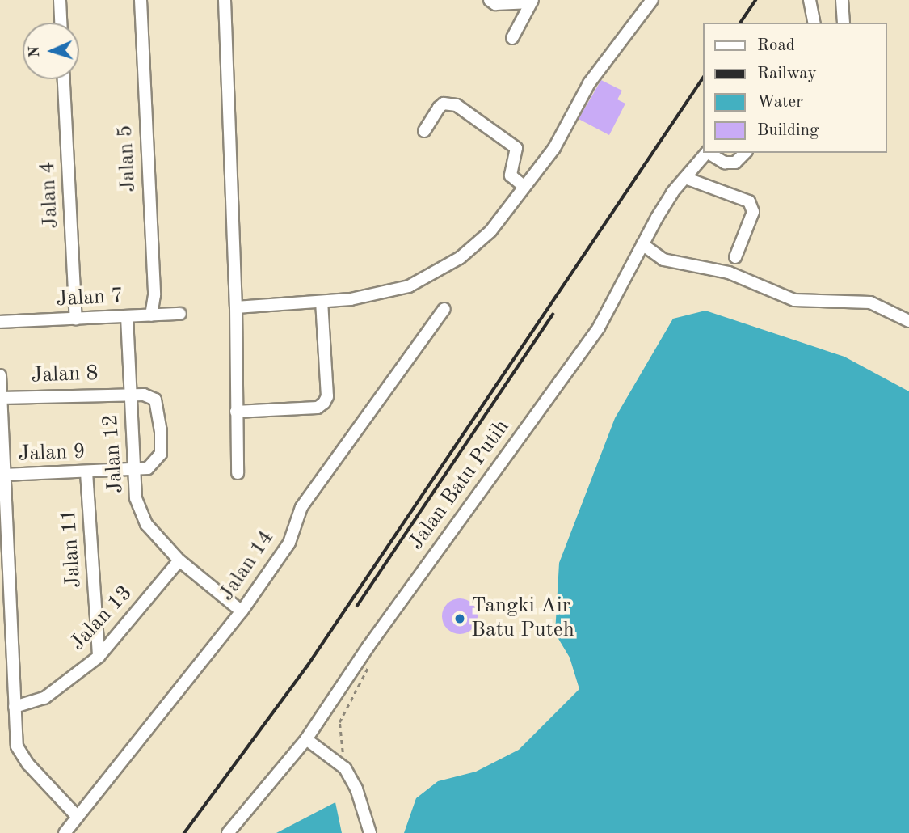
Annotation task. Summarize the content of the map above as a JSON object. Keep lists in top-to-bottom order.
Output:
{
  "streets": {
    "street": [
      "Jalan 5",
      "Jalan 4",
      "Jalan 7",
      "Jalan 8",
      "Jalan 9",
      "Jalan 12",
      "Jalan Batu Putih",
      "Jalan 11",
      "Jalan 14",
      "Jalan 13"
    ]
  },
  "crossings": [
    ["Jalan 5", "Jalan 7"],
    ["Jalan 4", "Jalan 7"],
    ["Jalan 7", "Jalan 12"],
    ["Jalan 8", "Jalan 12"],
    ["Jalan 9", "Jalan 12"],
    ["Jalan 9", "Jalan 11"],
    ["Jalan 12", "Jalan 14"],
    ["Jalan 12", "Jalan 13"],
    ["Jalan 11", "Jalan 13"]
  ],
  "places": ["Tangki Air Batu Puteh"],
  "legend": [
    "Road",
    "Railway",
    "Water",
    "Building"
  ],
  "north": "left"
}
